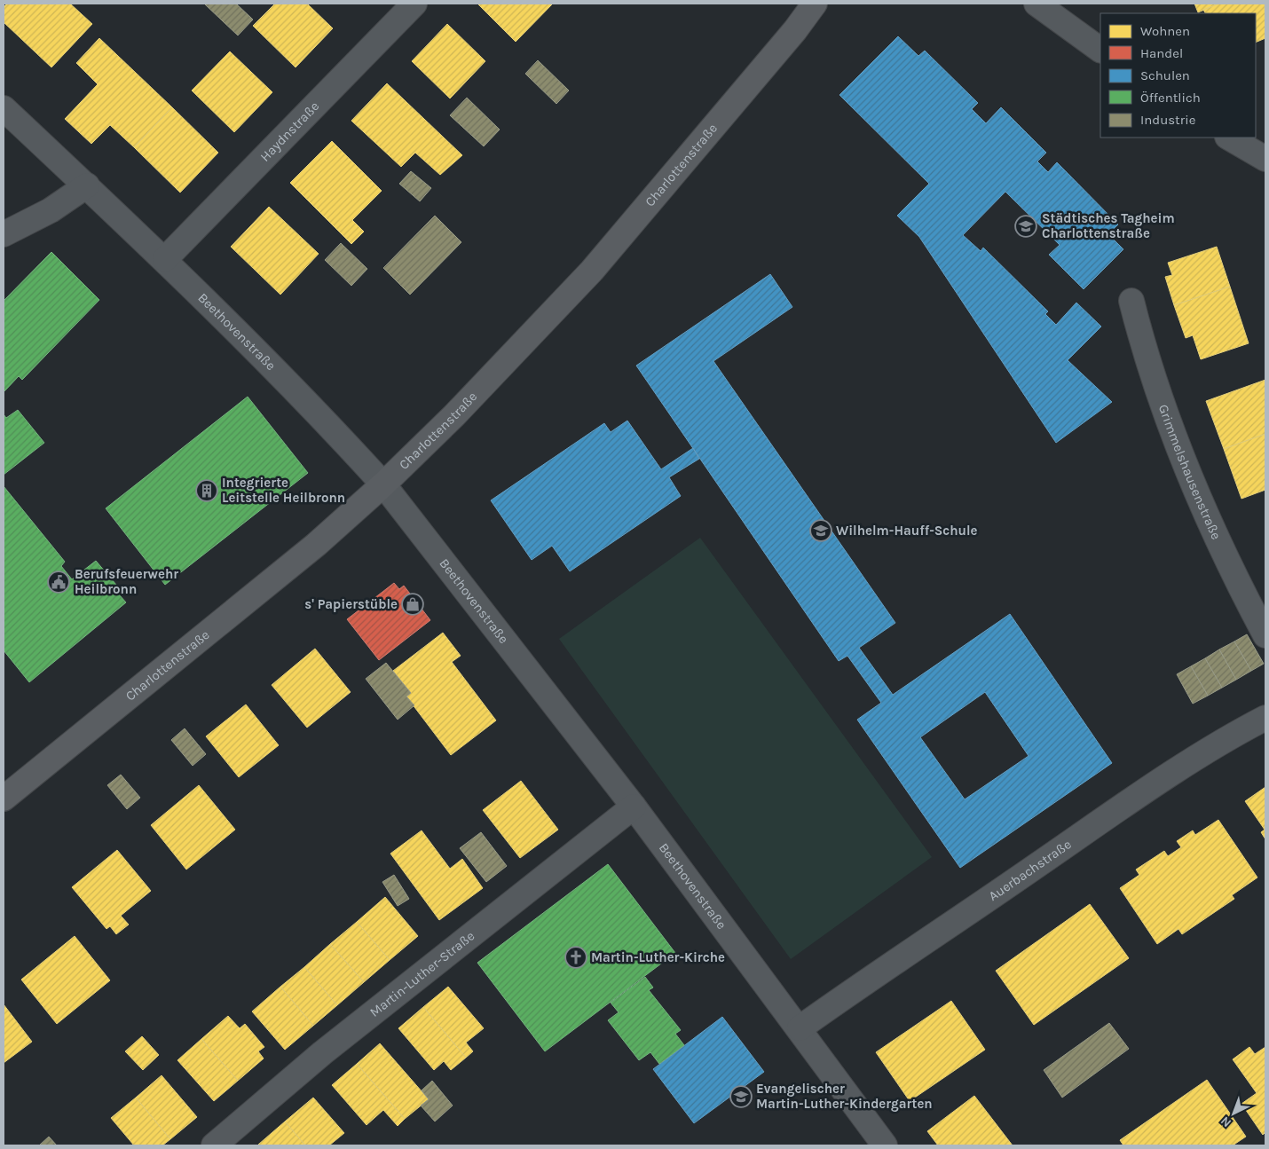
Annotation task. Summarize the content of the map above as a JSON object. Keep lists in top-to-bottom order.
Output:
{
  "streets": {
    "main road": ["Charlottenstraße"],
    "street": [
      "Haydnstraße",
      "Beethovenstraße",
      "Grimmelshausenstraße",
      "Auerbachstraße",
      "Martin-Luther-Straße"
    ]
  },
  "crossings": [
    ["Haydnstraße", "Beethovenstraße"],
    ["Charlottenstraße", "Beethovenstraße"],
    ["Beethovenstraße", "Auerbachstraße"],
    ["Beethovenstraße", "Martin-Luther-Straße"]
  ],
  "places": {
    "school or university": ["Städtisches Tagheim Charlottenstraße", "Wilhelm-Hauff-Schule", "Evangelischer Martin-Luther-Kindergarten"],
    "building": ["Integrierte Leitstelle Heilbronn"],
    "public building": ["Berufsfeuerwehr Heilbronn"],
    "shop": ["s' Papierstüble"],
    "church": ["Martin-Luther-Kirche"]
  },
  "legend": [
    "Wohnen",
    "Handel",
    "Schulen",
    "Öffentlich",
    "Industrie"
  ],
  "north": "bottom left"
}
